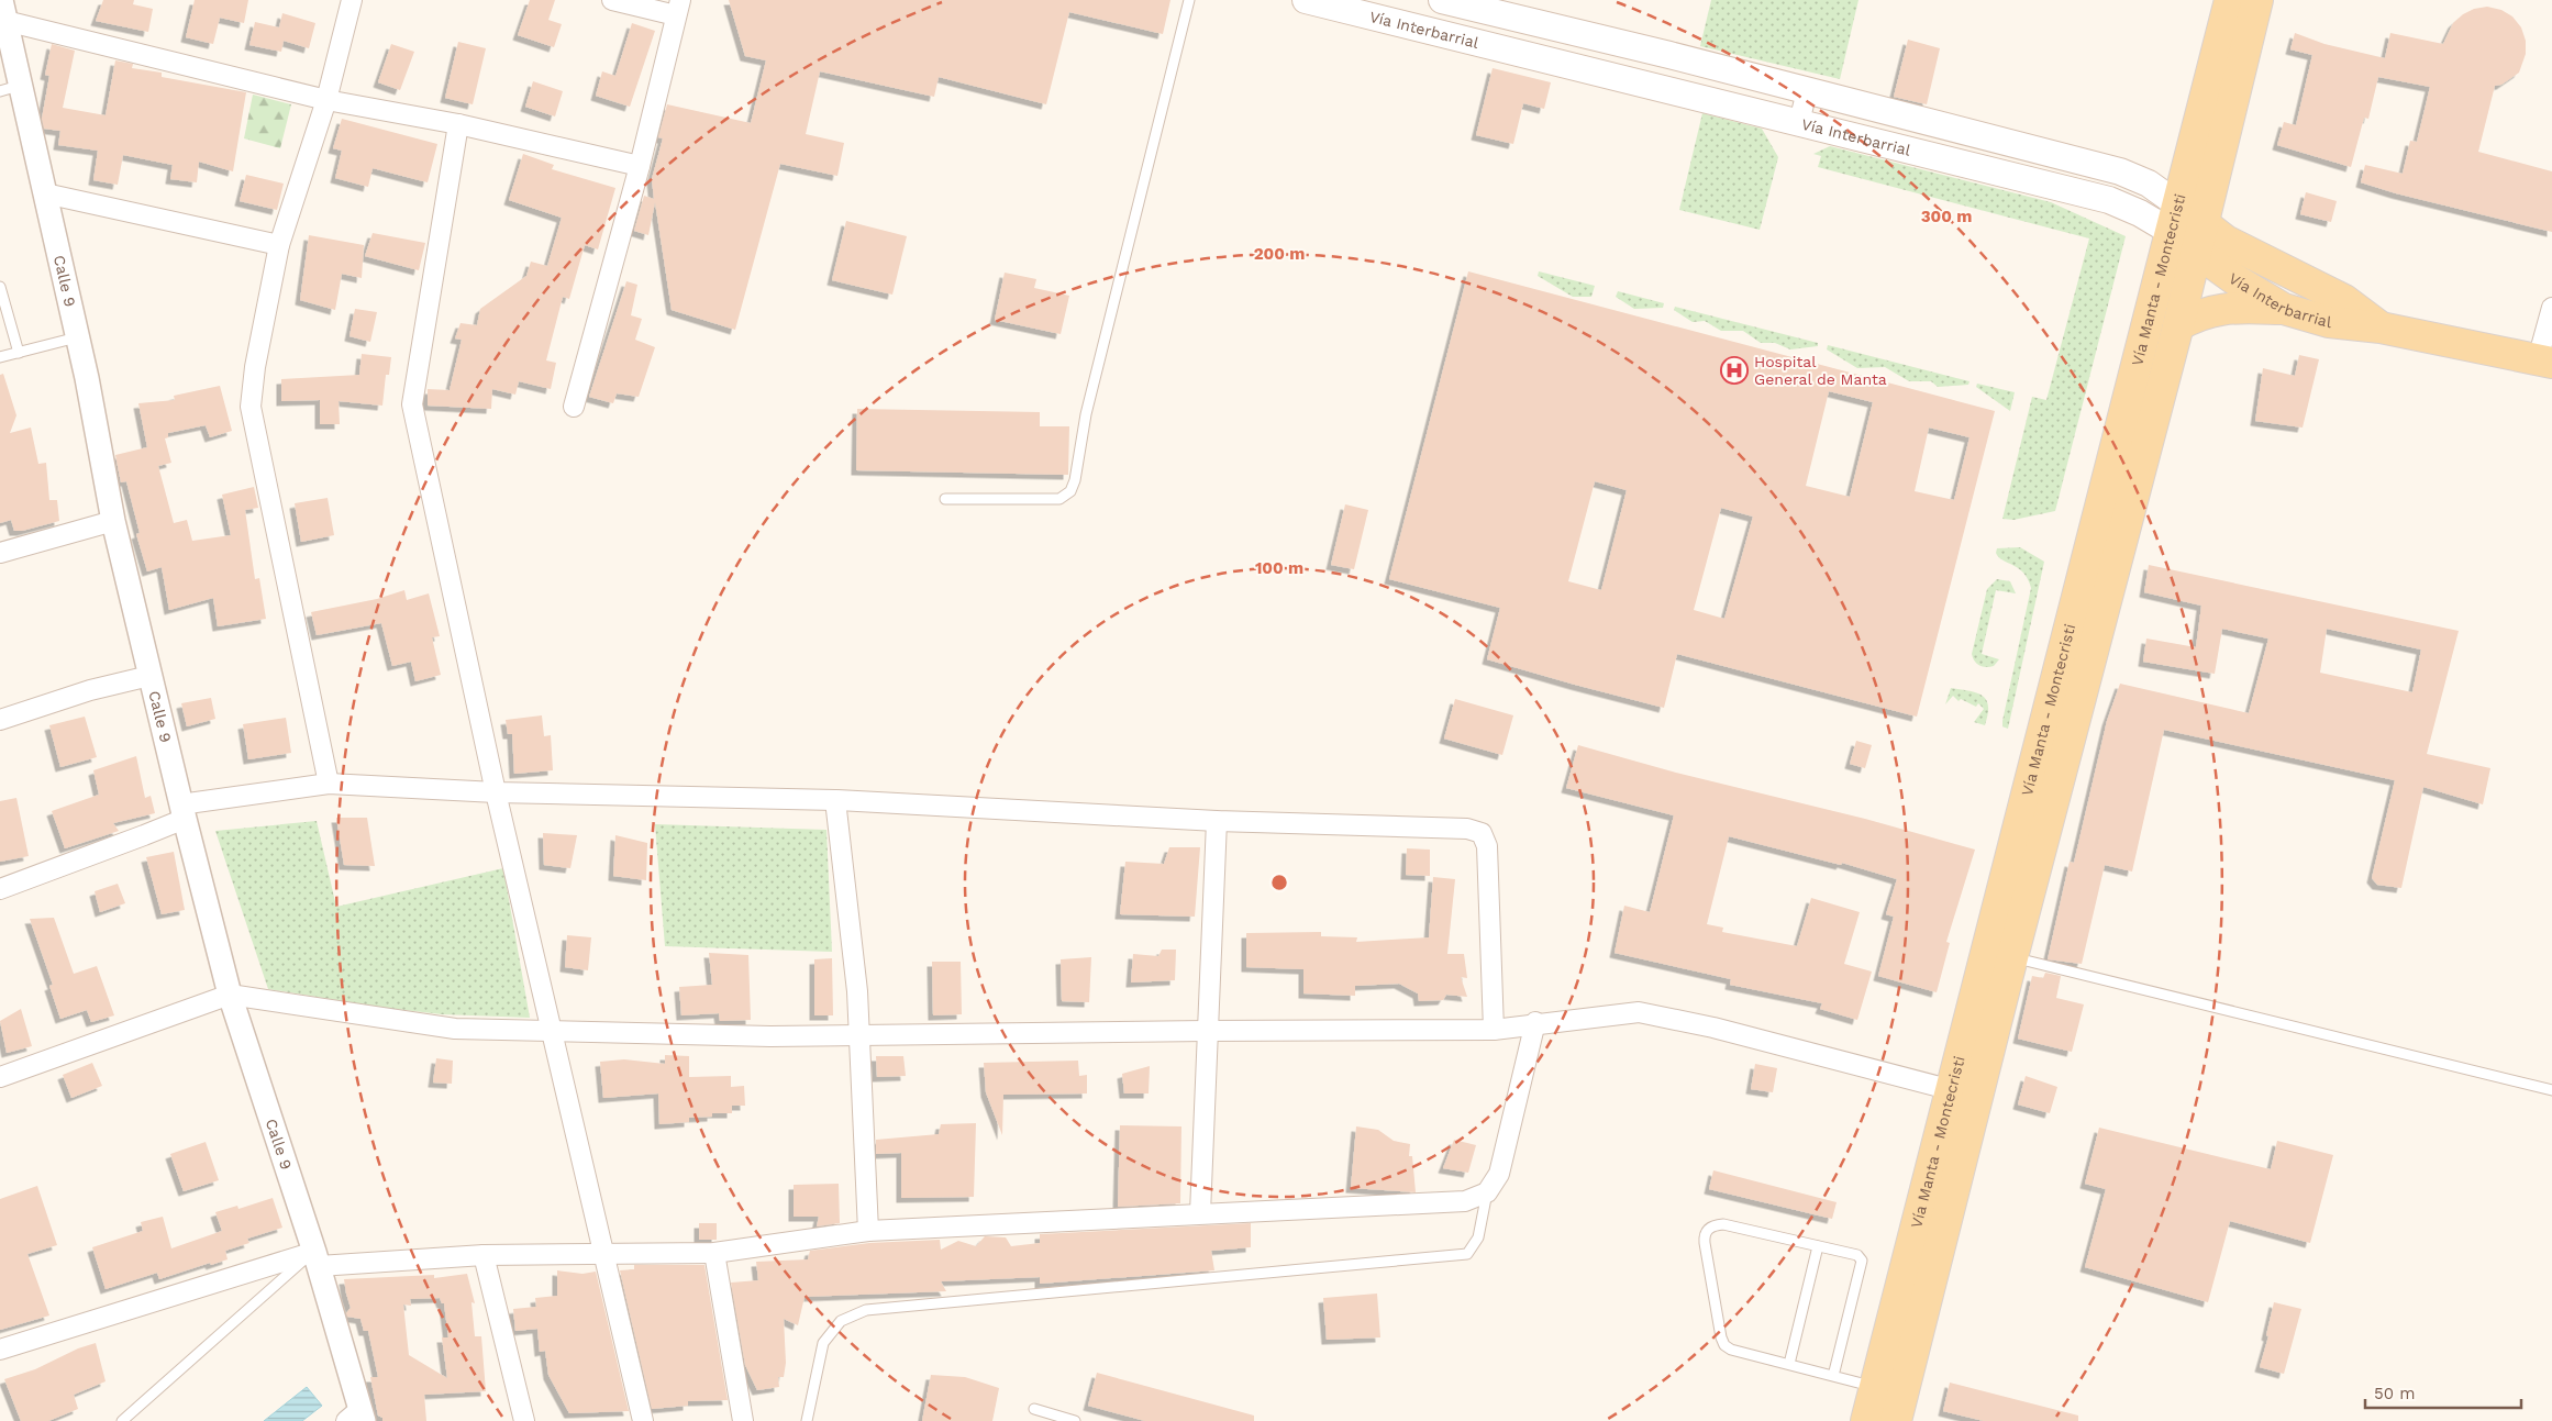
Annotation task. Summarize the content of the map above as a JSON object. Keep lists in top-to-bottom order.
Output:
{
  "streets": {
    "main road": ["Vía Interbarrial", "Vía Manta - Montecristi"],
    "street": ["Calle 9"]
  },
  "crossings": [
    ["Vía Interbarrial", "Vía Manta - Montecristi"]
  ],
  "places": {
    "hospital": ["Hospital General de Manta"]
  },
  "scale_bar": "50 m",
  "rings": ["300 m", "200 m", "100 m"]
}
